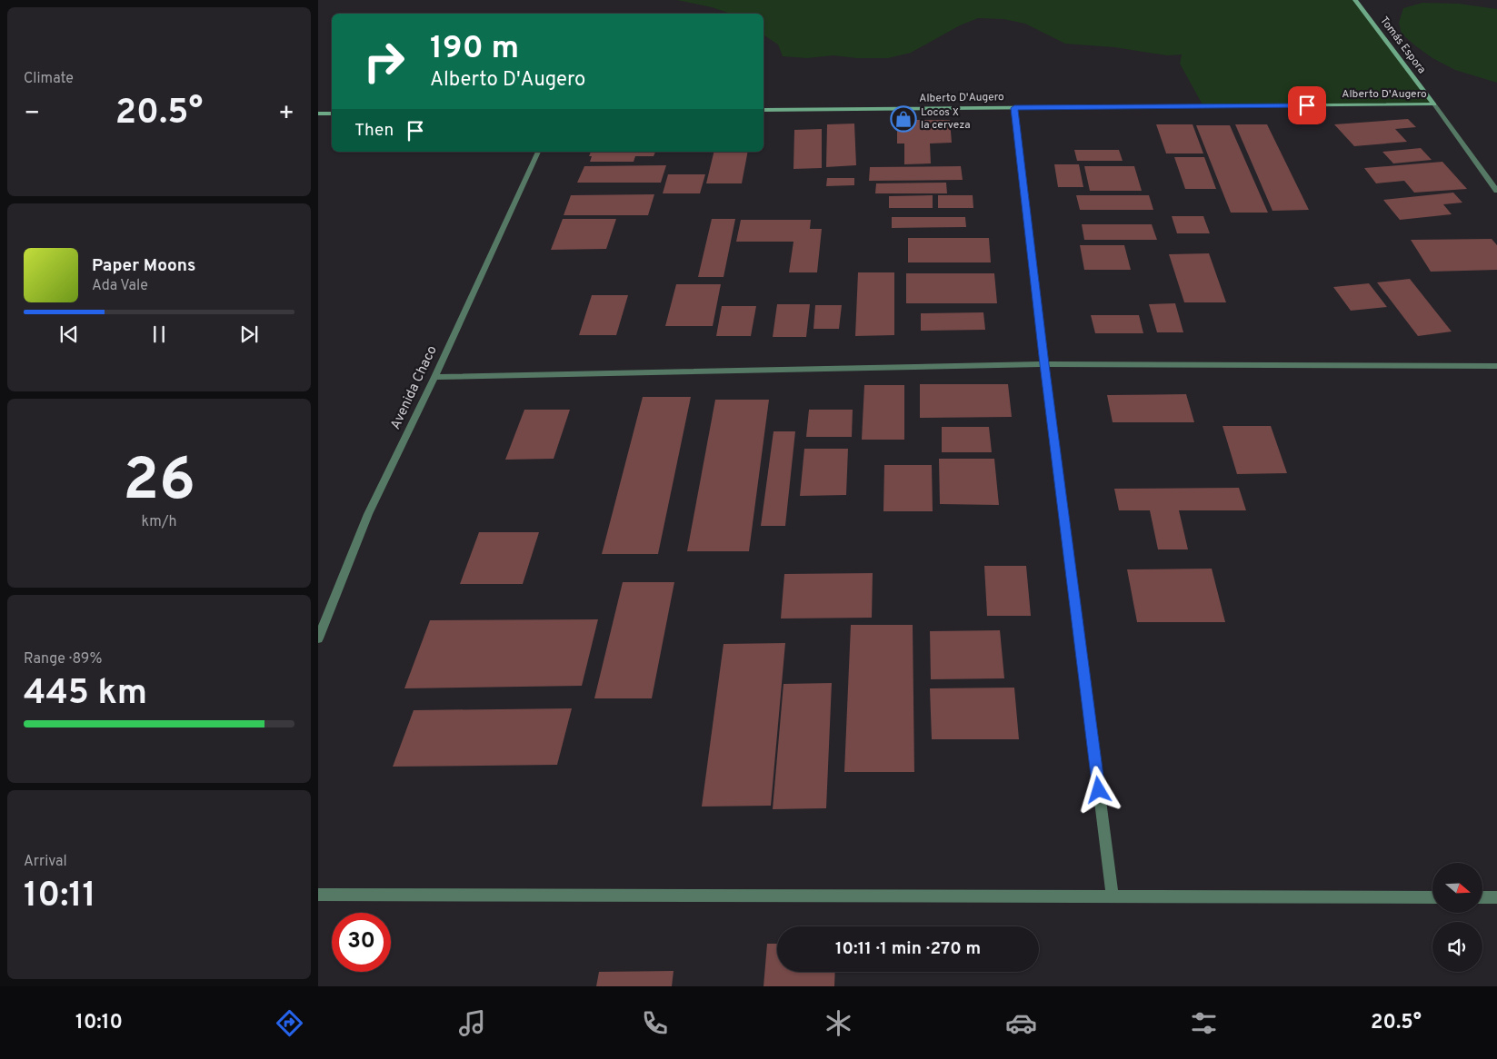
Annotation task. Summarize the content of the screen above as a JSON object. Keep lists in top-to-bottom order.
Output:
{
  "streets": {
    "main road": ["Tomás Espora", "Alberto D'Augero"],
    "street": ["Avenida Chaco"]
  },
  "crossings": [
    ["Tomás Espora", "Alberto D'Augero"]
  ],
  "places": {
    "shop": ["Locos X la cerveza"]
  },
  "north": "right",
  "page": {
    "tile": [
      "Climate",
      ["26", "km/h"],
      ["Range · 89%", "445 km"],
      ["Arrival", "10:11"]
    ],
    "turn": ["190 m", "Alberto D'Augero"],
    "heat": ["−", "20.5°", "+"],
    "then": "Then",
    "song": ["Paper Moons", "Ada Vale"],
    "limit": "30",
    "trip": "10:11 · 1 min · 270 m",
    "tabs": ["10:10", "20.5°"]
  }
}
